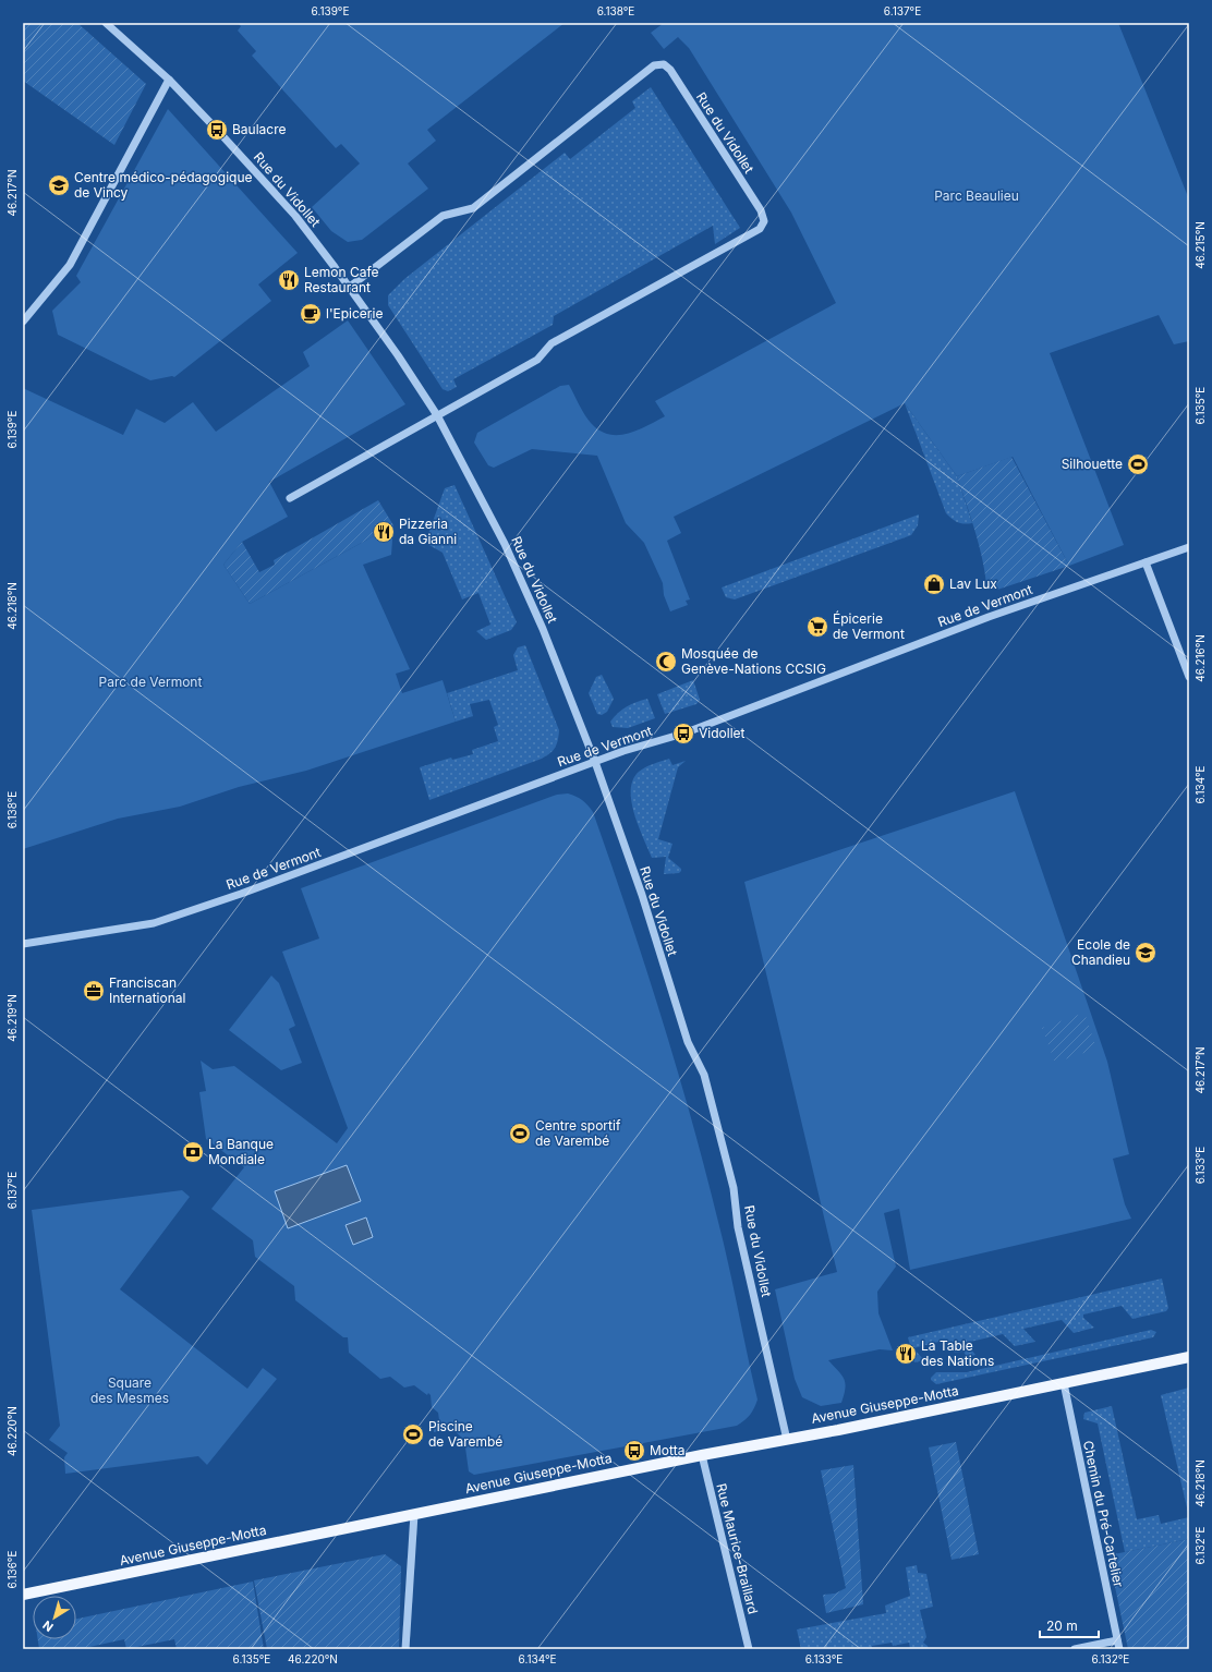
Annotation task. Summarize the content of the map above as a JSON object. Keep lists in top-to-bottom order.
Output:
{
  "streets": {
    "main road": ["Avenue Giuseppe-Motta"],
    "street": [
      "Rue du Vidollet",
      "Rue de Vermont",
      "Chemin du Pré-Cartelier",
      "Rue Maurice-Braillard"
    ]
  },
  "crossings": [
    ["Rue du Vidollet", "Rue de Vermont"],
    ["Rue du Vidollet", "Avenue Giuseppe-Motta"],
    ["Avenue Giuseppe-Motta", "Chemin du Pré-Cartelier"],
    ["Avenue Giuseppe-Motta", "Rue Maurice-Braillard"]
  ],
  "parks": ["Parc Beaulieu", "Parc de Vermont", "Square des Mesmes"],
  "places": {
    "bus stop": ["Baulacre", "Vidollet", "Motta"],
    "school or university": ["Centre médico-pédagogique de Vincy", "Ecole de Chandieu"],
    "restaurant": ["Lemon Cafe Restaurant", "Pizzeria da Gianni", "La Table des Nations"],
    "cafe": ["l'Epicerie"],
    "sports": ["Silhouette", "Centre sportif de Varembé", "Piscine de Varembé"],
    "shop": ["Lav Lux"],
    "supermarket": ["Épicerie de Vermont"],
    "mosque": ["Mosquée de Genève-Nations CCSIG"],
    "office": ["Franciscan International"],
    "bank": ["La Banque Mondiale"]
  },
  "scale_bar": "20 m",
  "north": "bottom left",
  "coordinates": [
    "6.139°E",
    "6.138°E",
    "6.137°E",
    "46.217°N",
    "46.215°N",
    "6.135°E",
    "46.218°N",
    "46.216°N",
    "6.134°E",
    "46.219°N",
    "6.133°E",
    "46.220°N",
    "6.132°E",
    "6.136°E"
  ]
}
